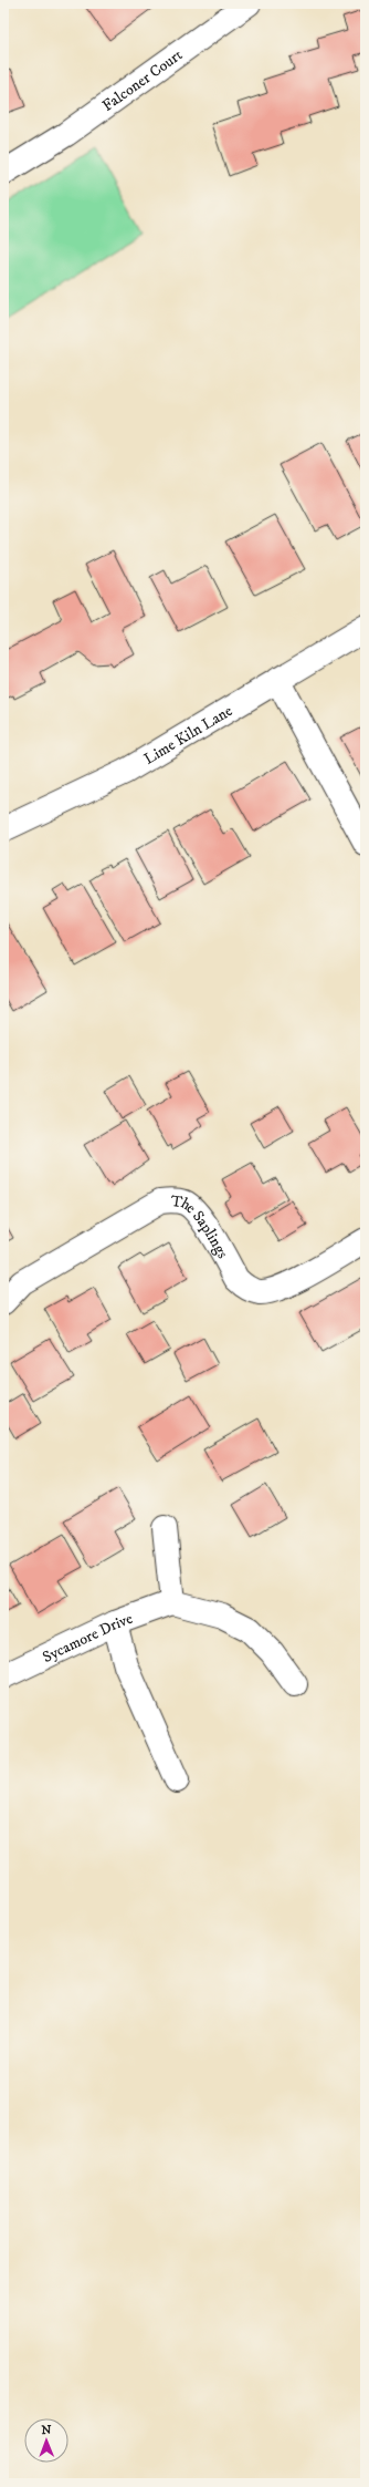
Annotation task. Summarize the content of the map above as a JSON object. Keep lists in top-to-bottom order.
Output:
{
  "streets": {
    "street": [
      "Falconer Court",
      "Lime Kiln Lane",
      "The Saplings",
      "Sycamore Drive"
    ]
  },
  "north": "top"
}
